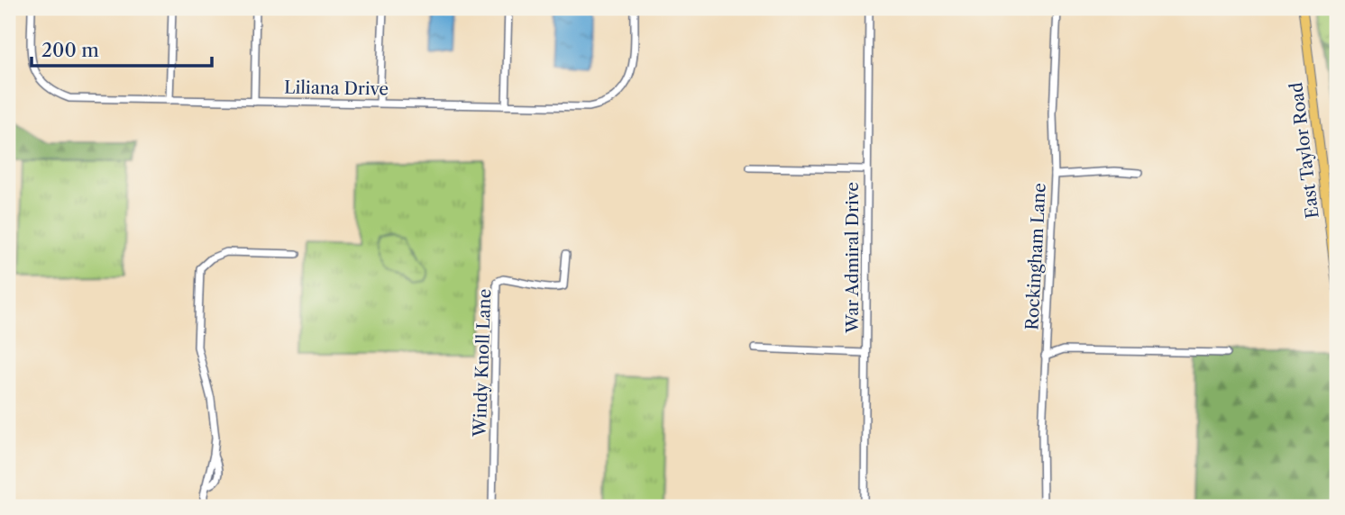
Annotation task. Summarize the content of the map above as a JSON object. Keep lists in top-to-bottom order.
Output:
{
  "streets": {
    "main road": ["East Taylor Road"],
    "street": [
      "Liliana Drive",
      "Rockingham Lane",
      "War Admiral Drive",
      "Windy Knoll Lane"
    ]
  },
  "scale_bar": "200 m"
}
